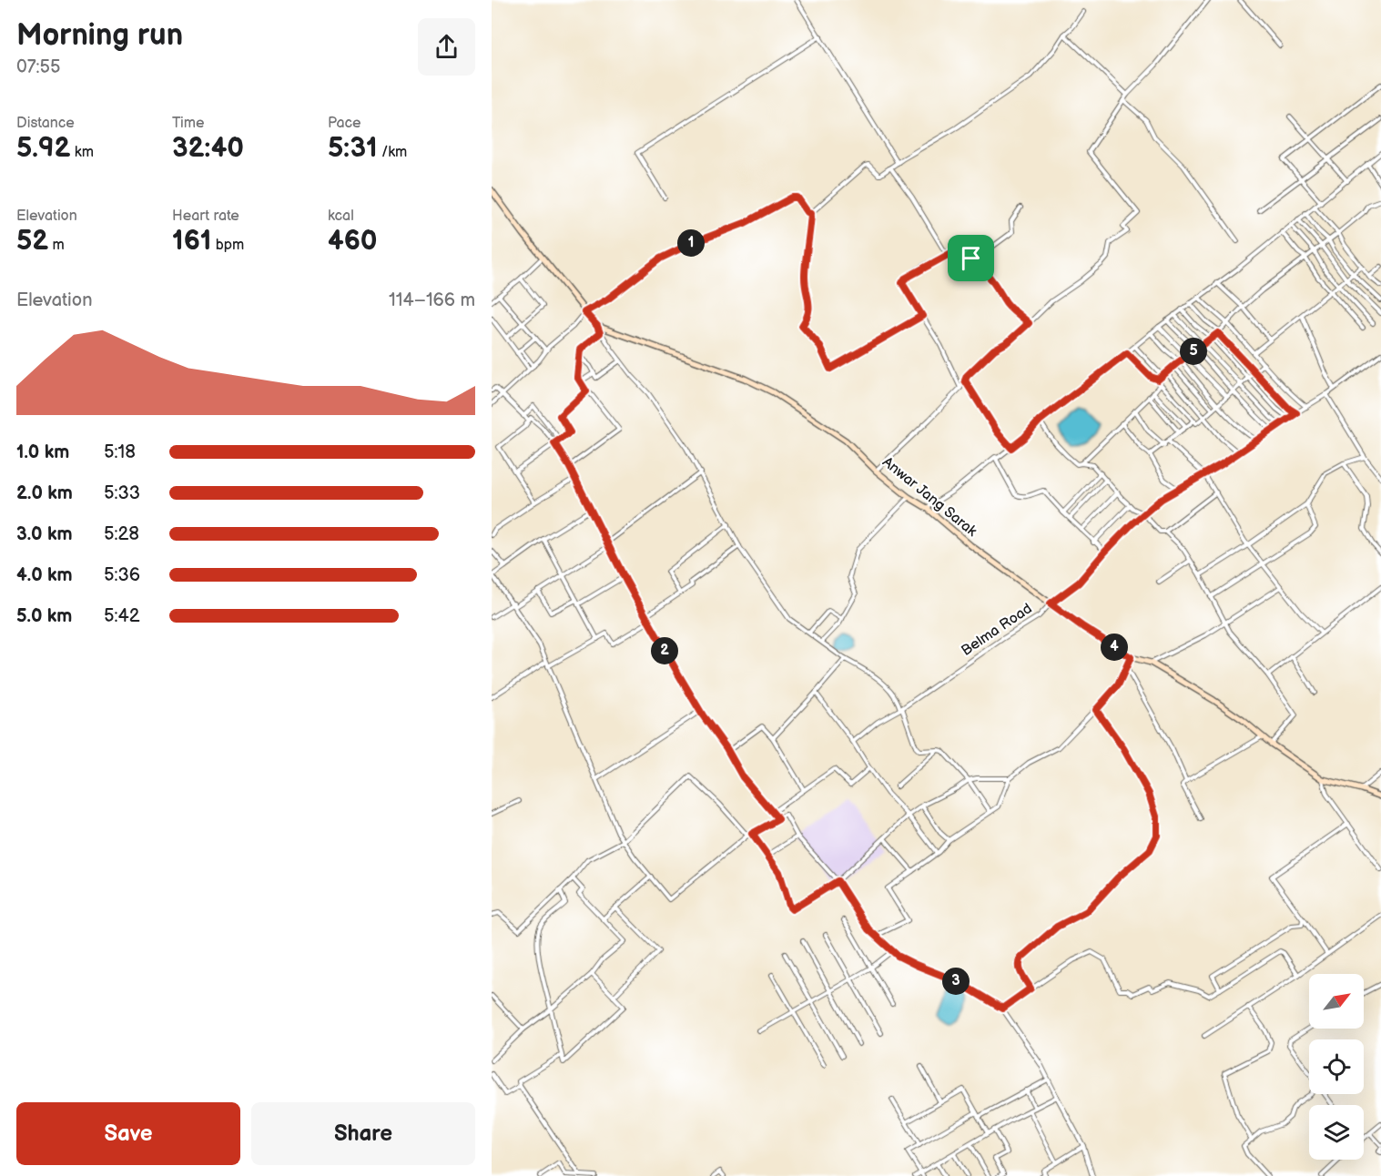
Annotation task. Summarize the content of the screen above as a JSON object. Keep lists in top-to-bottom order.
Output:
{
  "streets": {
    "main road": ["Anwar Jang Sarak"],
    "street": ["Belma Road"]
  },
  "crossings": [
    ["Anwar Jang Sarak", "Belma Road"]
  ],
  "north": "top right",
  "page": {
    "heading": ["Morning run", "07:55"],
    "stats": [
      ["Distance", "5.92 km"],
      ["Time", "32:40"],
      ["Pace", "5:31 /km"],
      ["Elevation", "52 m"],
      ["Heart rate", "161 bpm"],
      ["kcal", "460"]
    ],
    "pins": [
      "1",
      "5",
      "4",
      "2",
      "3"
    ],
    "chart": ["Elevation", "114–166 m"],
    "list": [
      {
        "name": "1.0 km",
        "note": "5:18"
      },
      {
        "name": "2.0 km",
        "note": "5:33"
      },
      {
        "name": "3.0 km",
        "note": "5:28"
      },
      {
        "name": "4.0 km",
        "note": "5:36"
      },
      {
        "name": "5.0 km",
        "note": "5:42"
      }
    ],
    "buttons": ["Save", "Share"]
  }
}
